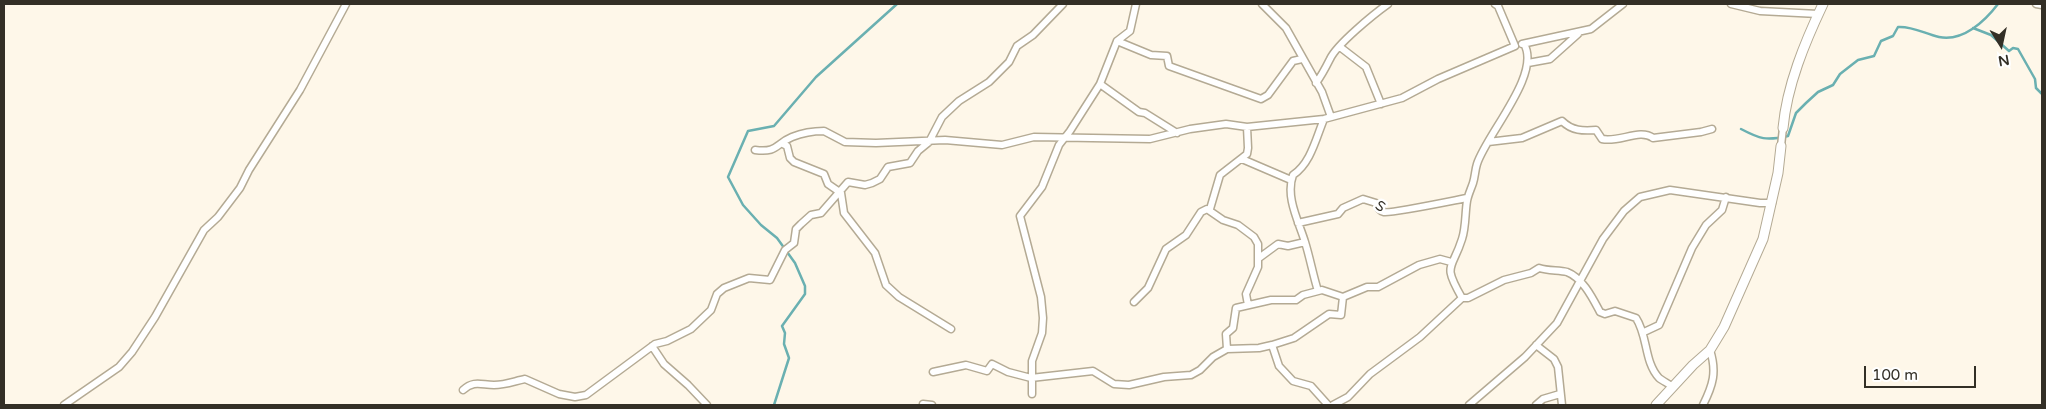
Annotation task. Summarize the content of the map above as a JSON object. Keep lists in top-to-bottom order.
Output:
{
  "streets": {
    "street": ["S"]
  },
  "scale_bar": "100 m",
  "north": "bottom"
}
